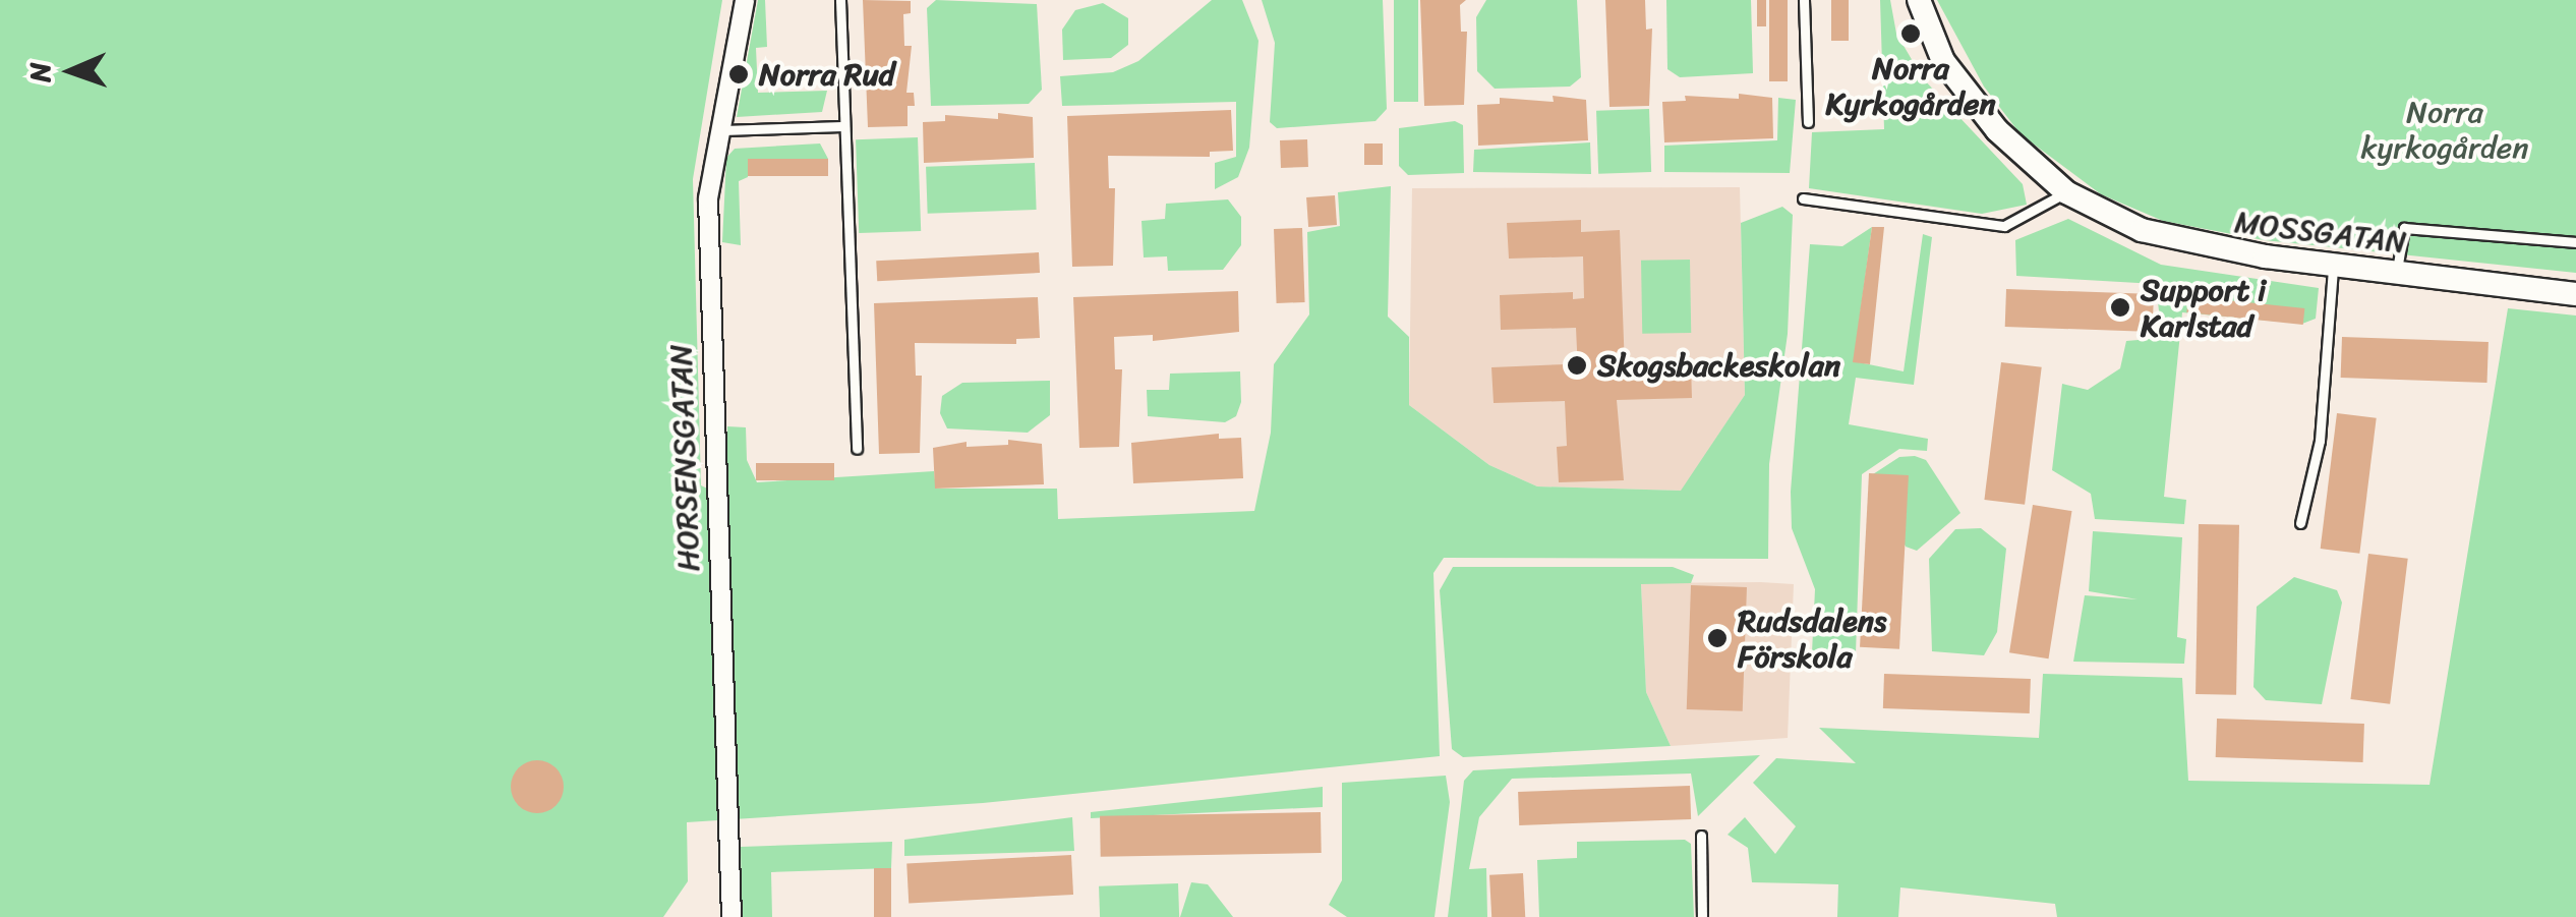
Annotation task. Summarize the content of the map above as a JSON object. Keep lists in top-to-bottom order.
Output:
{
  "streets": {
    "street": ["MOSSGATAN", "HORSENSGATAN"]
  },
  "parks": ["Norra kyrkogården"],
  "places": [
    "Norra Kyrkogården",
    "Norra Rud",
    "Support i Karlstad",
    "Skogsbackeskolan",
    "Rudsdalens Förskola"
  ],
  "north": "left"
}
